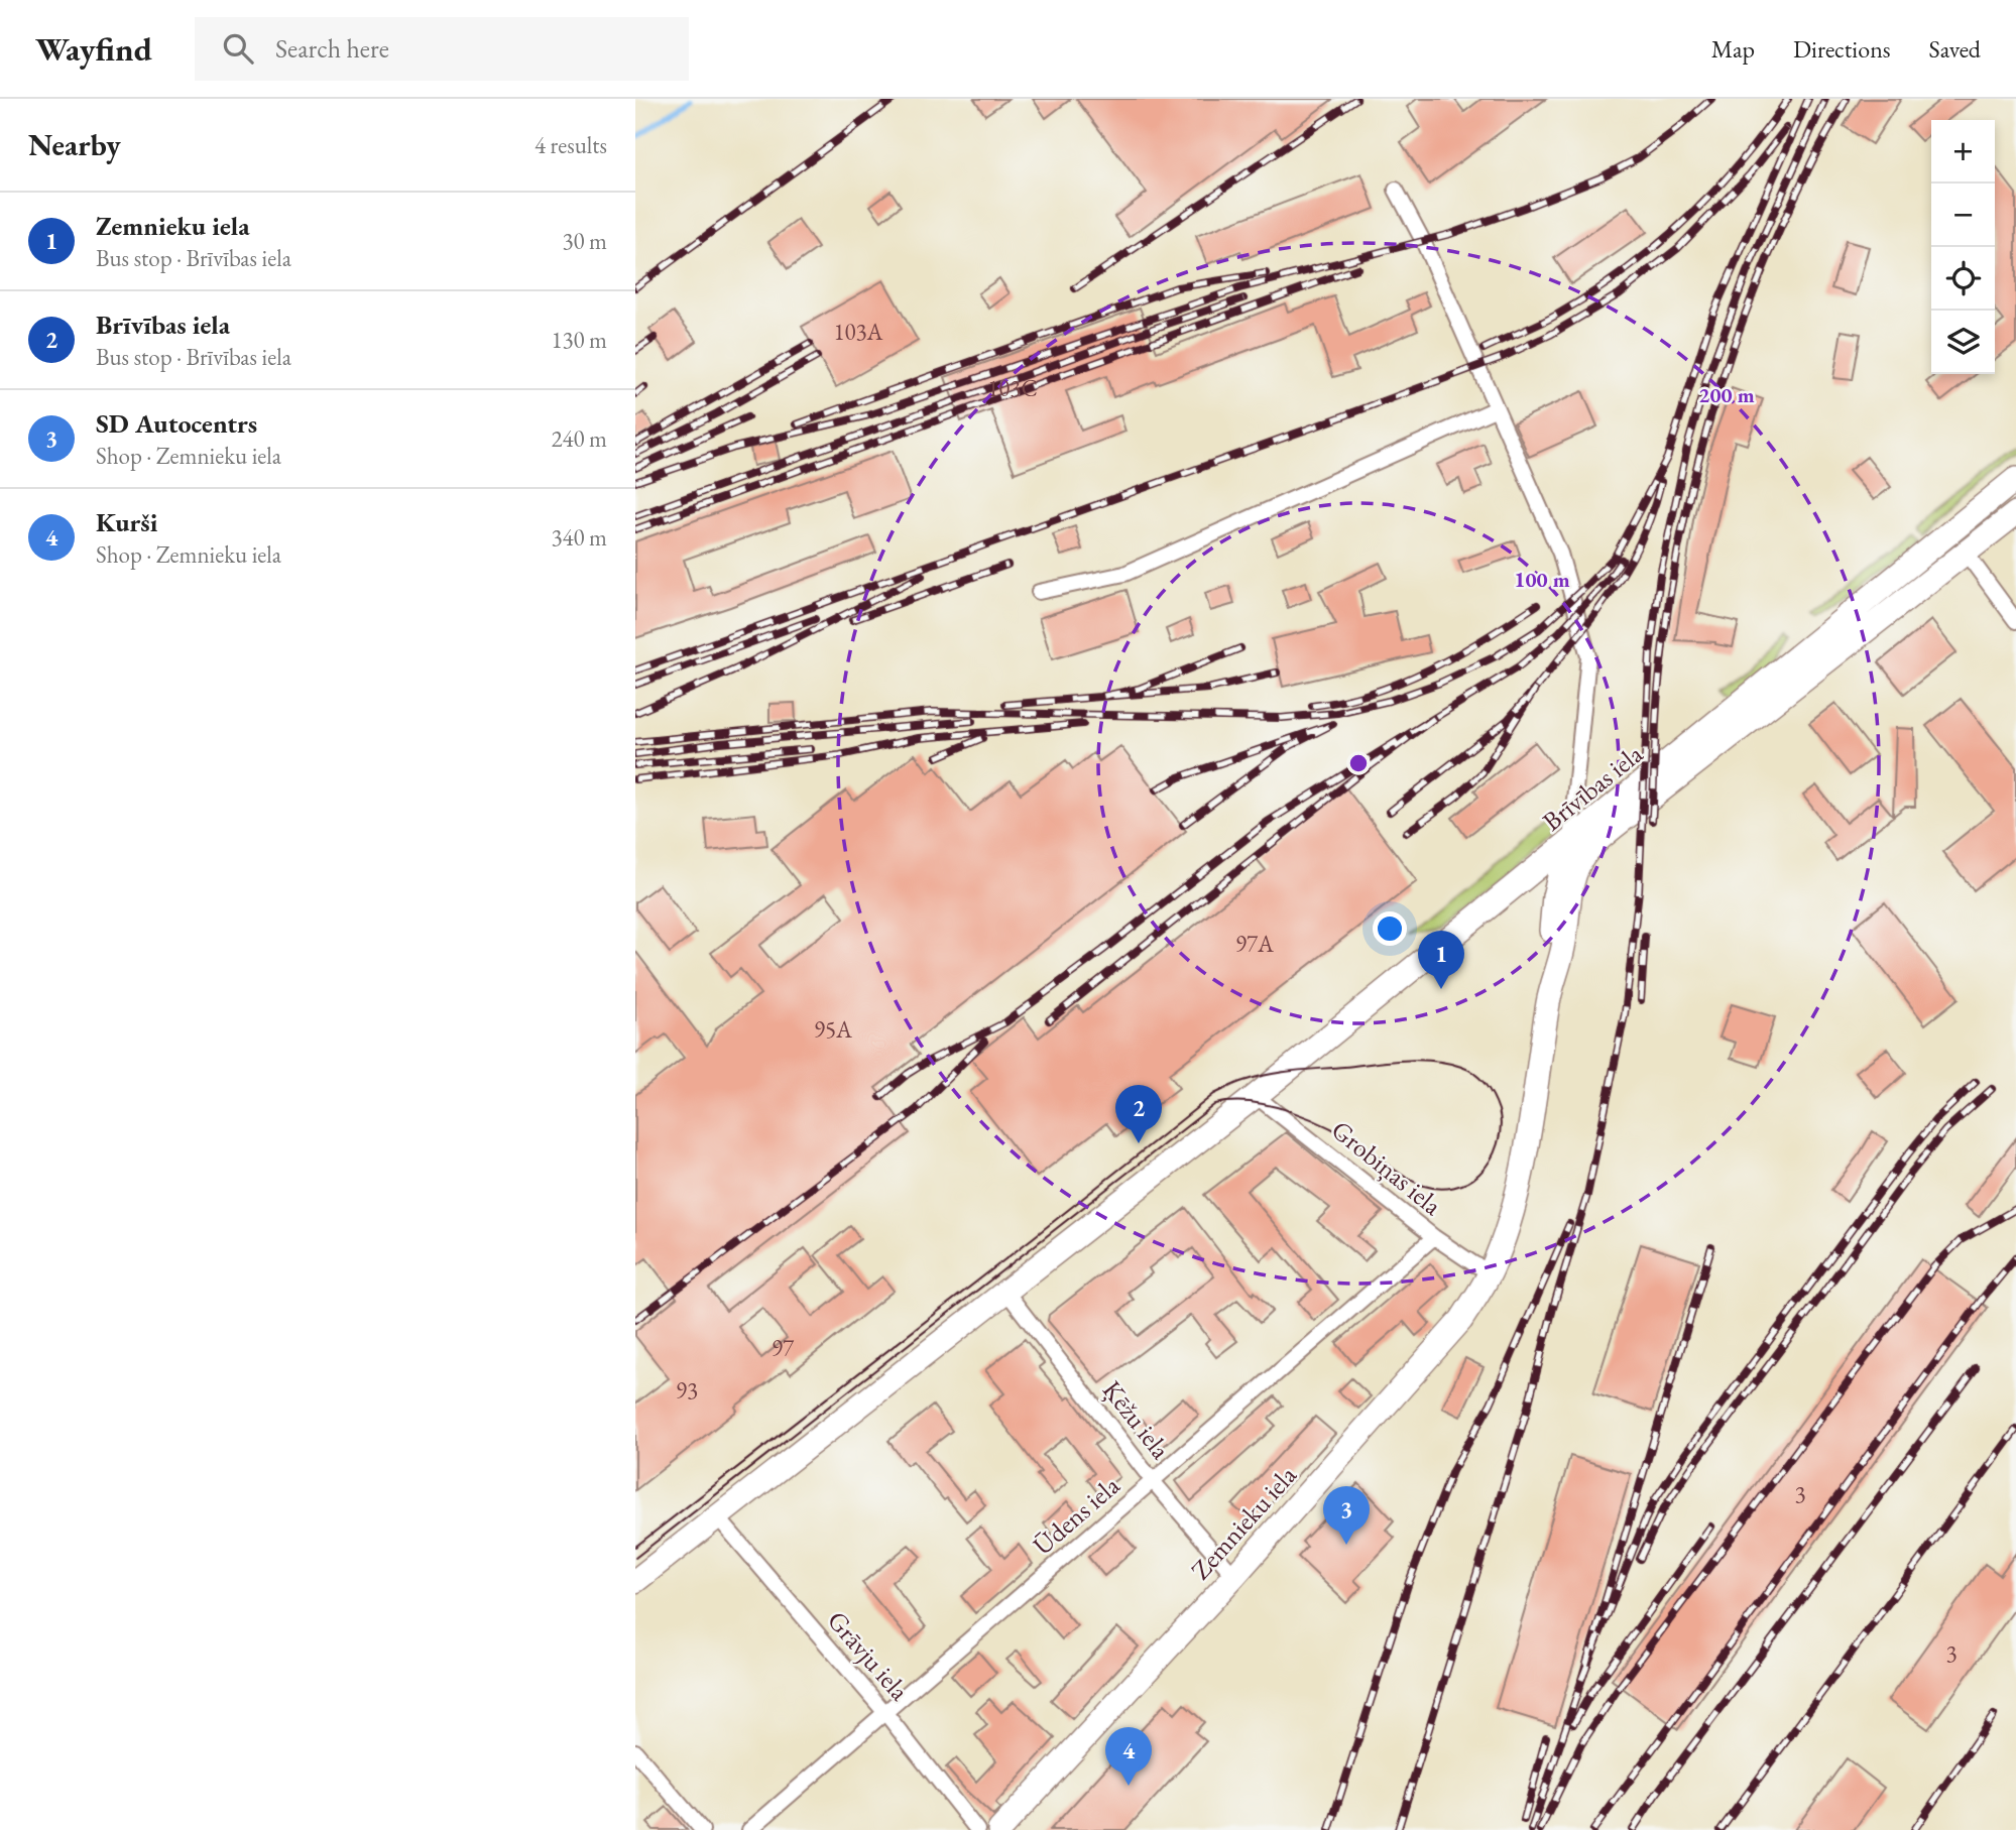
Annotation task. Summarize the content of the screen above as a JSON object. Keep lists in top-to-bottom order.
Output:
{
  "streets": {
    "highway": ["Brīvības iela", "Zemnieku iela"],
    "street": [
      "Grobiņas iela",
      "Ķēžu iela",
      "Ūdens iela",
      "Grāvju iela"
    ]
  },
  "crossings": [
    ["Brīvības iela", "Grobiņas iela"],
    ["Brīvības iela", "Ķēžu iela"],
    ["Brīvības iela", "Zemnieku iela"],
    ["Brīvības iela", "Grāvju iela"],
    ["Grobiņas iela", "Ūdens iela"],
    ["Grobiņas iela", "Zemnieku iela"],
    ["Ķēžu iela", "Ūdens iela"],
    ["Ķēžu iela", "Zemnieku iela"],
    ["Ūdens iela", "Grāvju iela"]
  ],
  "house_numbers": [
    "103A",
    "103C",
    "97A",
    "95A",
    "97",
    "93",
    "3",
    "3"
  ],
  "page": {
    "header": "Wayfind",
    "search": "Search here",
    "nav": ["Map", "Directions", "Saved"],
    "heading": ["Nearby", "4 results"],
    "map_buttons": ["+", "−"],
    "list": [
      {
        "mark": "1",
        "name": "Zemnieku iela",
        "note": "Bus stop · Brīvības iela",
        "value": "30 m"
      },
      {
        "mark": "2",
        "name": "Brīvības iela",
        "note": "Bus stop · Brīvības iela",
        "value": "130 m"
      },
      {
        "mark": "3",
        "name": "SD Autocentrs",
        "note": "Shop · Zemnieku iela",
        "value": "240 m"
      },
      {
        "mark": "4",
        "name": "Kurši",
        "note": "Shop · Zemnieku iela",
        "value": "340 m"
      }
    ],
    "pins": [
      "1",
      "2",
      "3",
      "4"
    ]
  },
  "rings": ["200 m", "100 m"]
}
